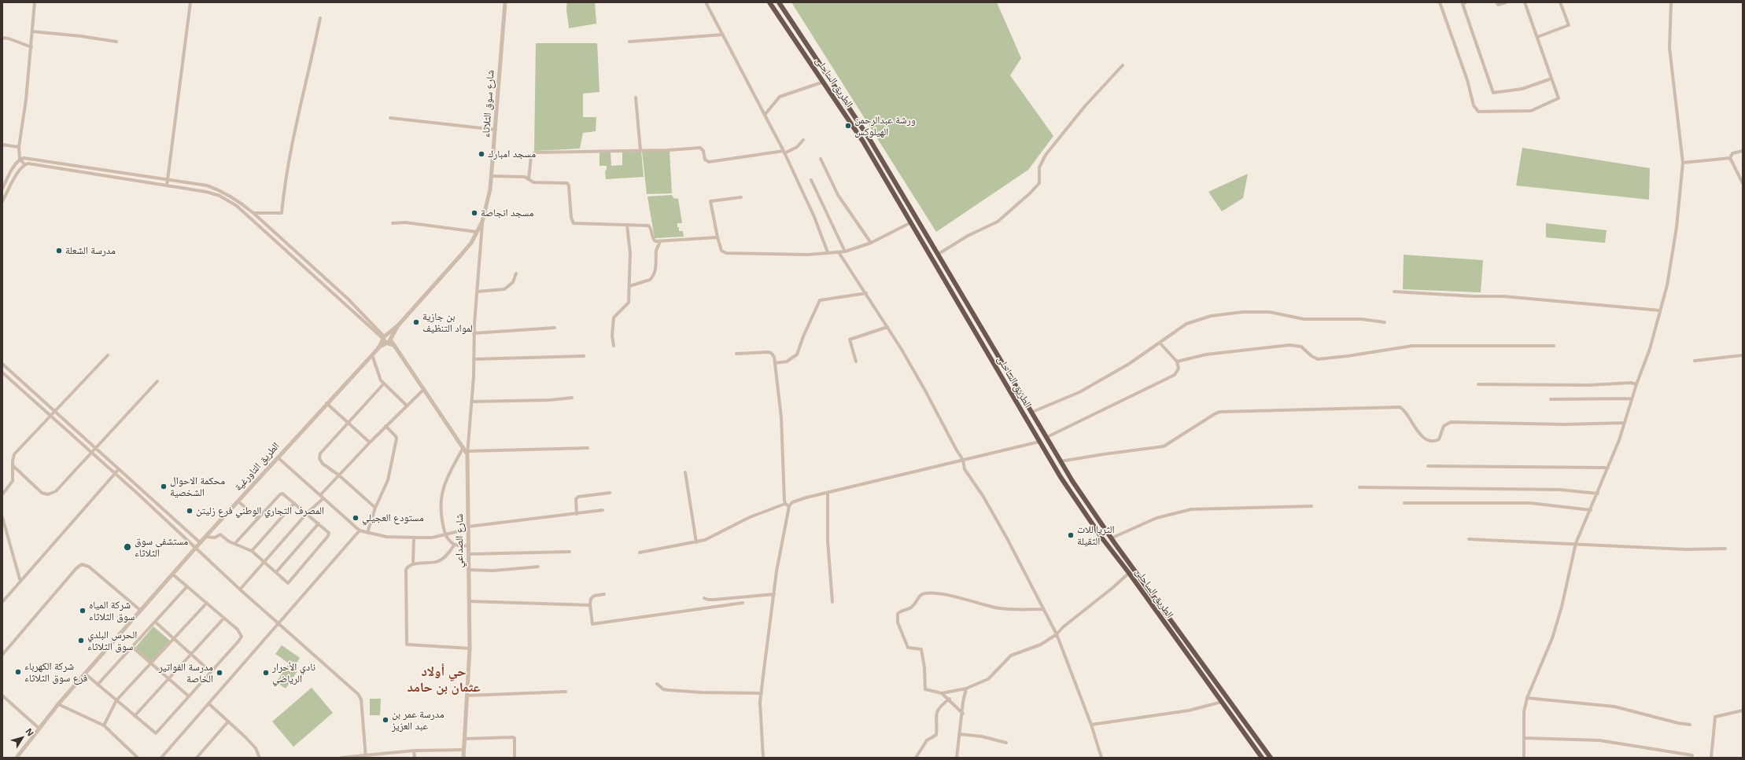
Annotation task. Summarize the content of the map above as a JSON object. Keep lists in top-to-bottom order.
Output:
{
  "streets": {
    "highway": ["الطريق الساحلى"],
    "street": ["شارع سوق الثلاثاء", "الطريق التاورغية", "شارع الصداعي"]
  },
  "districts": ["حي أولاد عثمان بن حامد"],
  "places": [
    "ورشة عبدالرحمن الهيلوكس",
    "مسجد امبارك",
    "مسجد انجاصة",
    "مدرسة الشعلة",
    "بن جازية لمواد التنظيف",
    "محكمة الاحوال الشخصية",
    "المصرف التجاري الوطني فرع زليتن",
    "مستودع العجيلي",
    "الثريا للات الثقيلة",
    "مستشفى سوق الثلاثاء",
    "شركة المياه سوق الثلاثاء",
    "الحرس البلدي سوق الثلاثاء",
    "شركة الكهرباء فرع سوق الثلاثاء",
    "مدرسة الفواتير الخاصة",
    "نادي الأحرار الرياضي",
    "مدرسة عمر بن عبد العزيز"
  ],
  "north": "top right"
}
